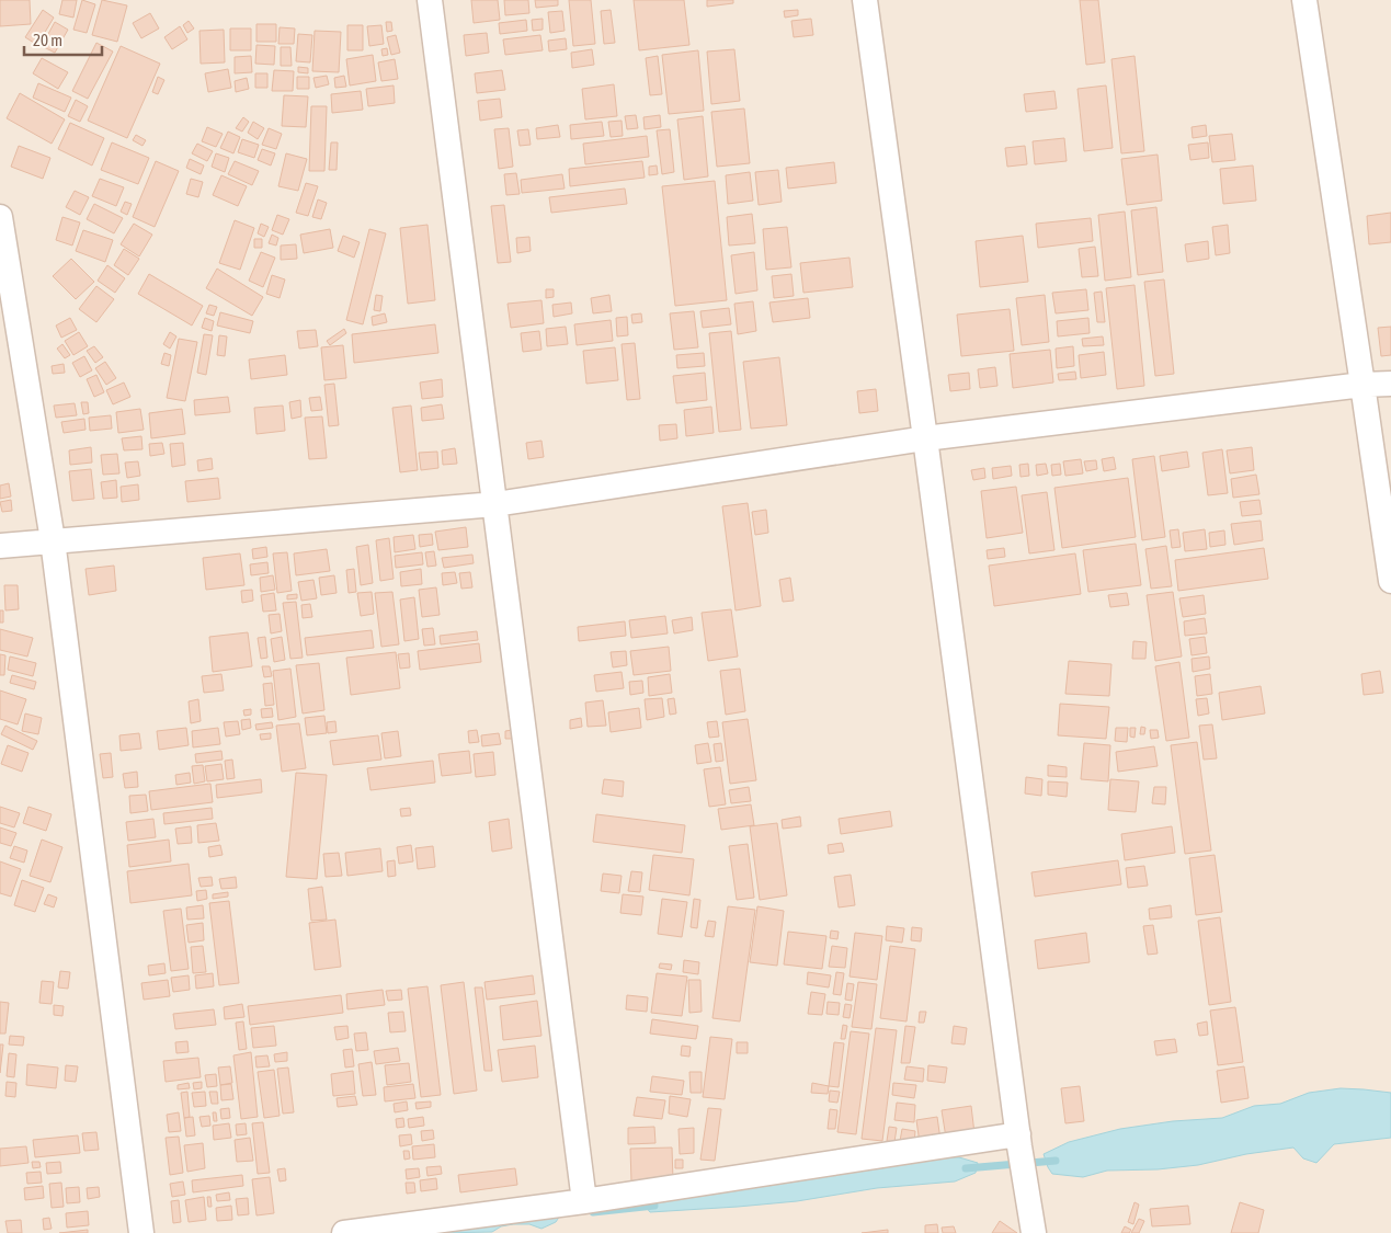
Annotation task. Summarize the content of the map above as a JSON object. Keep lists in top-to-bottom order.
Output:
{
  "scale_bar": "20 m"
}
